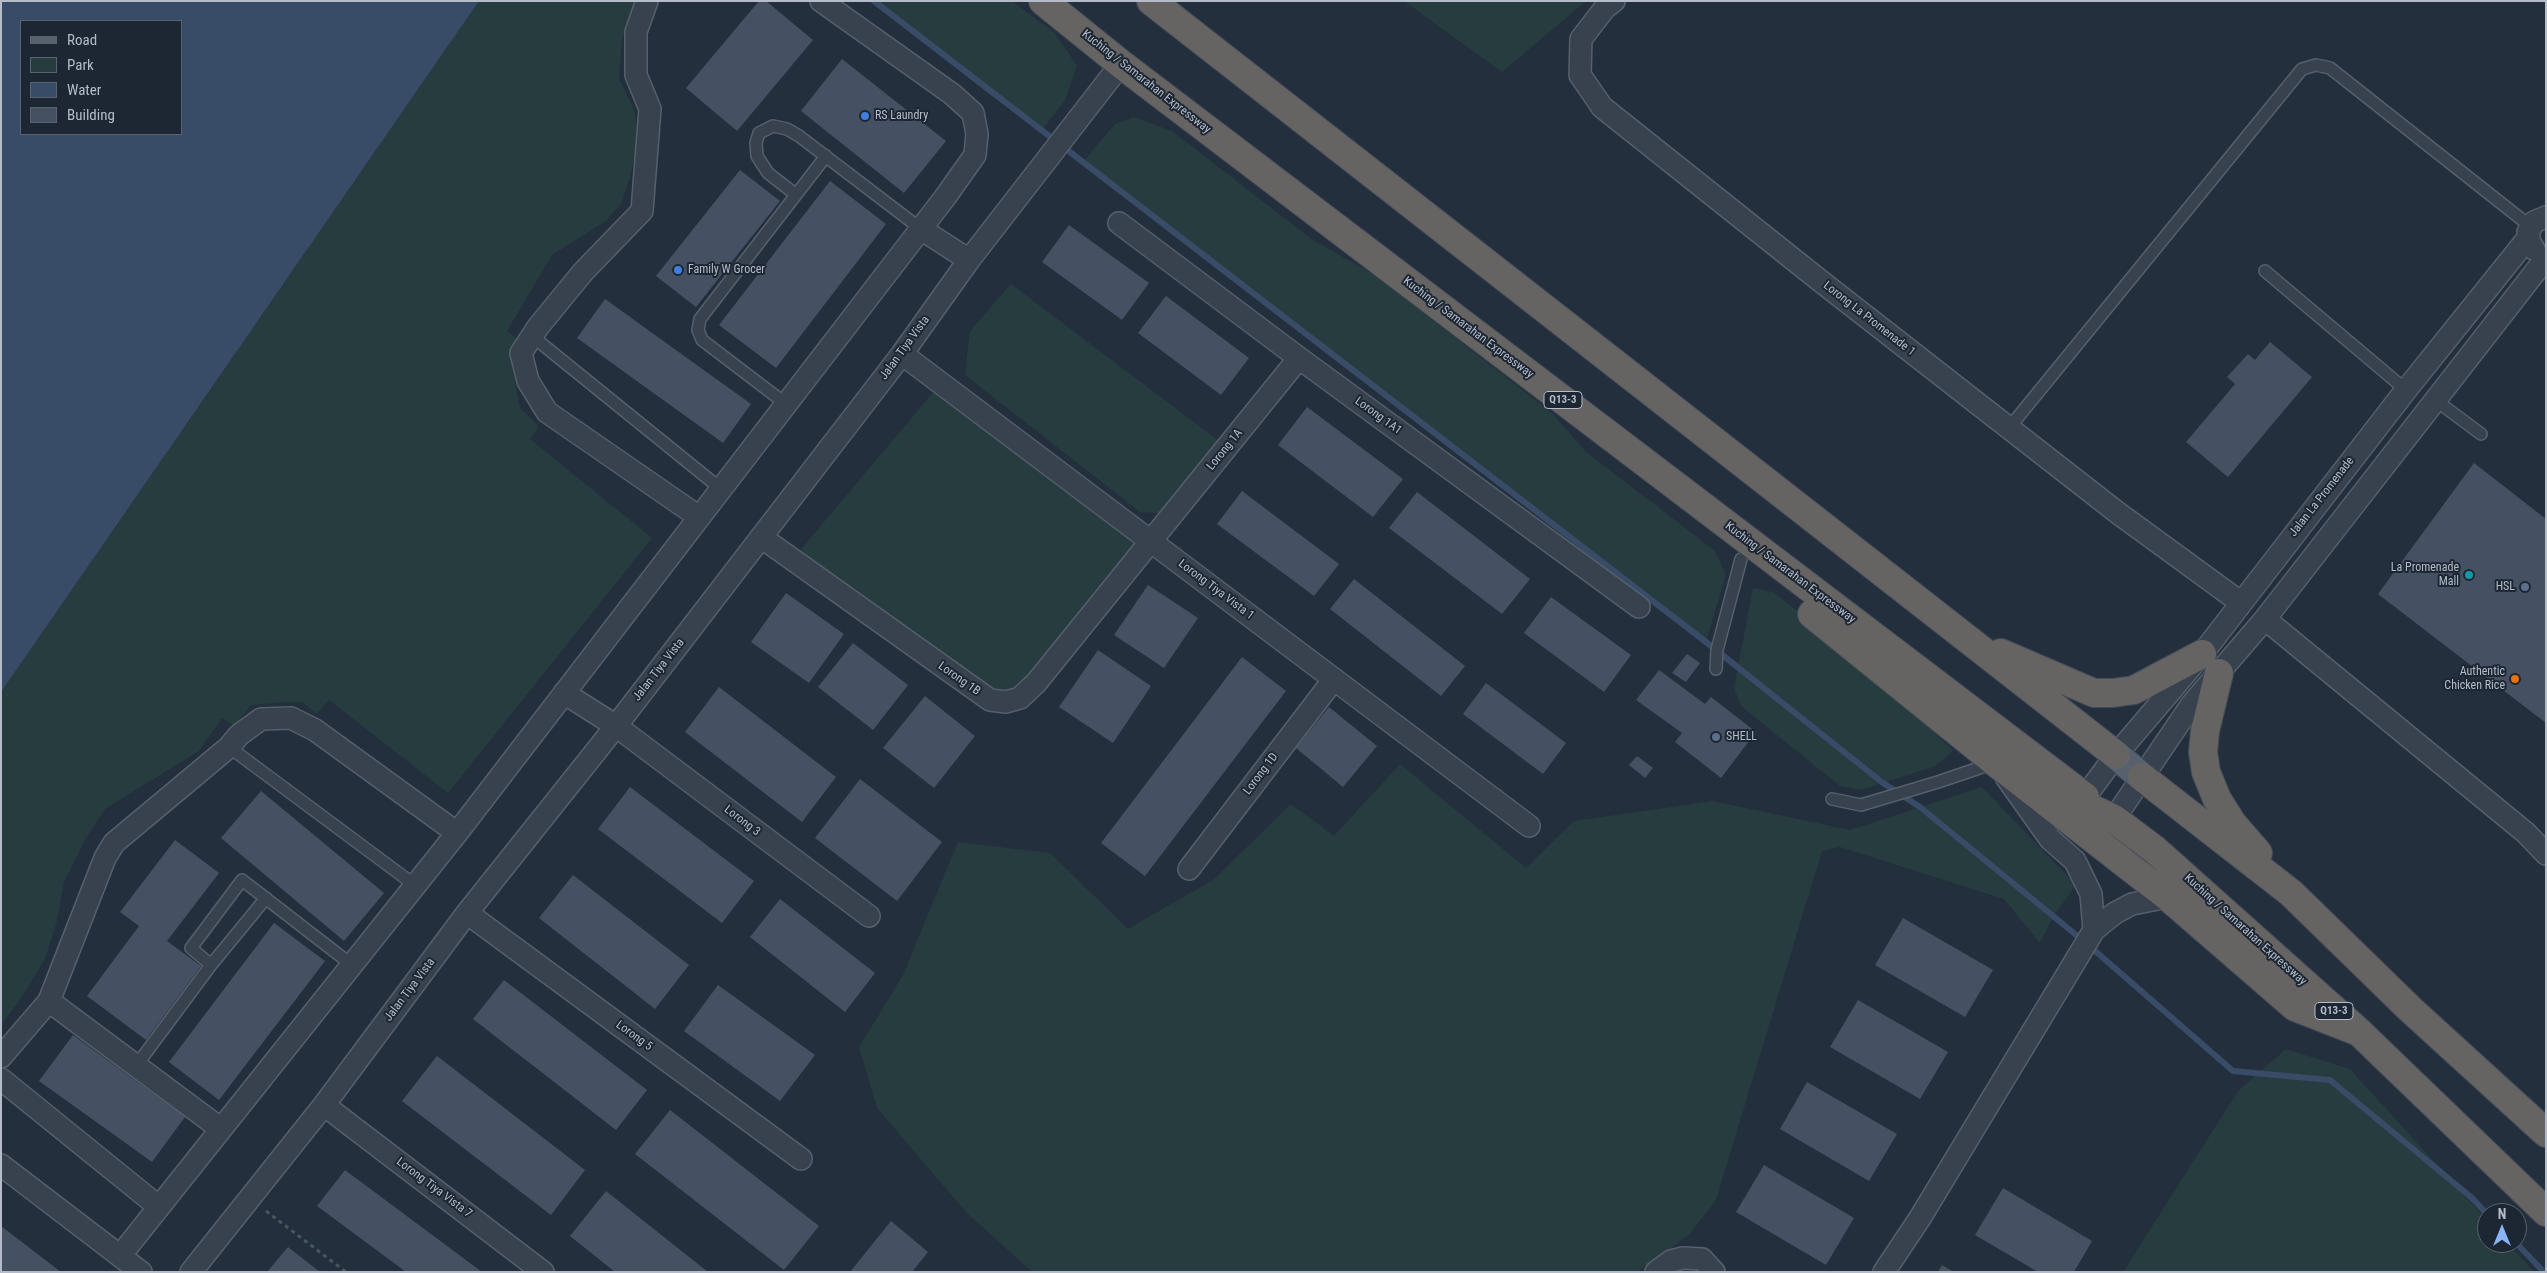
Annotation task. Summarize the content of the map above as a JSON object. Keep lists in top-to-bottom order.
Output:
{
  "streets": {
    "highway": ["Kuching / Samarahan Expressway", "Q13-3"],
    "street": [
      "Lorong La Promenade 1",
      "Jalan Tiya Vista",
      "Lorong 1A1",
      "Lorong 1A",
      "Jalan La Promenade",
      "Lorong Tiya Vista 1",
      "Lorong 1B",
      "Lorong 1D",
      "Lorong 3",
      "Lorong 5",
      "Lorong Tiya Vista 7"
    ]
  },
  "crossings": [
    ["Kuching / Samarahan Expressway", "Jalan Tiya Vista"],
    ["Kuching / Samarahan Expressway", "Q13-3"],
    ["Kuching / Samarahan Expressway", "Jalan La Promenade"],
    ["Lorong La Promenade 1", "Jalan La Promenade"],
    ["Jalan Tiya Vista", "Lorong Tiya Vista 1"],
    ["Jalan Tiya Vista", "Lorong 1B"],
    ["Jalan Tiya Vista", "Lorong 3"],
    ["Jalan Tiya Vista", "Lorong 5"],
    ["Jalan Tiya Vista", "Lorong Tiya Vista 7"],
    ["Q13-3", "Jalan La Promenade"],
    ["Lorong 1A1", "Lorong 1A"],
    ["Lorong 1A", "Lorong Tiya Vista 1"],
    ["Lorong 1A", "Lorong 1B"],
    ["Lorong Tiya Vista 1", "Lorong 1B"],
    ["Lorong Tiya Vista 1", "Lorong 1D"]
  ],
  "places": [
    "RS Laundry",
    "Family W Grocer",
    "La Promenade Mall",
    "HSL",
    "Authentic Chicken Rice",
    "SHELL"
  ],
  "legend": [
    "Road",
    "Park",
    "Water",
    "Building"
  ],
  "north": "top"
}
